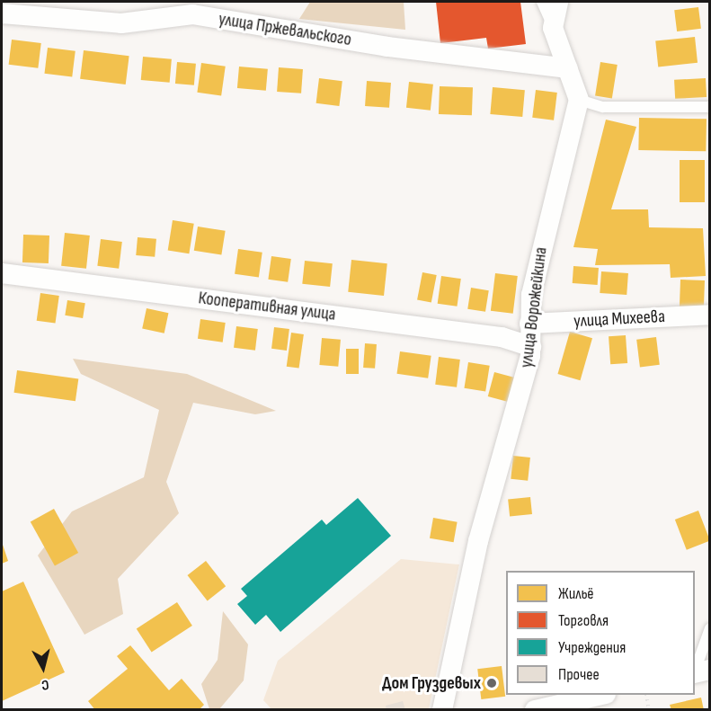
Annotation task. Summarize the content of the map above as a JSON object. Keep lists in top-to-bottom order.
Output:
{
  "streets": {
    "street": [
      "улица Пржевальского",
      "Кооперативная улица",
      "улица Ворожейкина",
      "улица Михеева"
    ]
  },
  "crossings": [
    ["Кооперативная улица", "улица Ворожейкина"],
    ["улица Ворожейкина", "улица Михеева"]
  ],
  "places": ["Дом Груздевых"],
  "legend": [
    "Жильё",
    "Торговля",
    "Учреждения",
    "Прочее"
  ],
  "north": "bottom"
}
